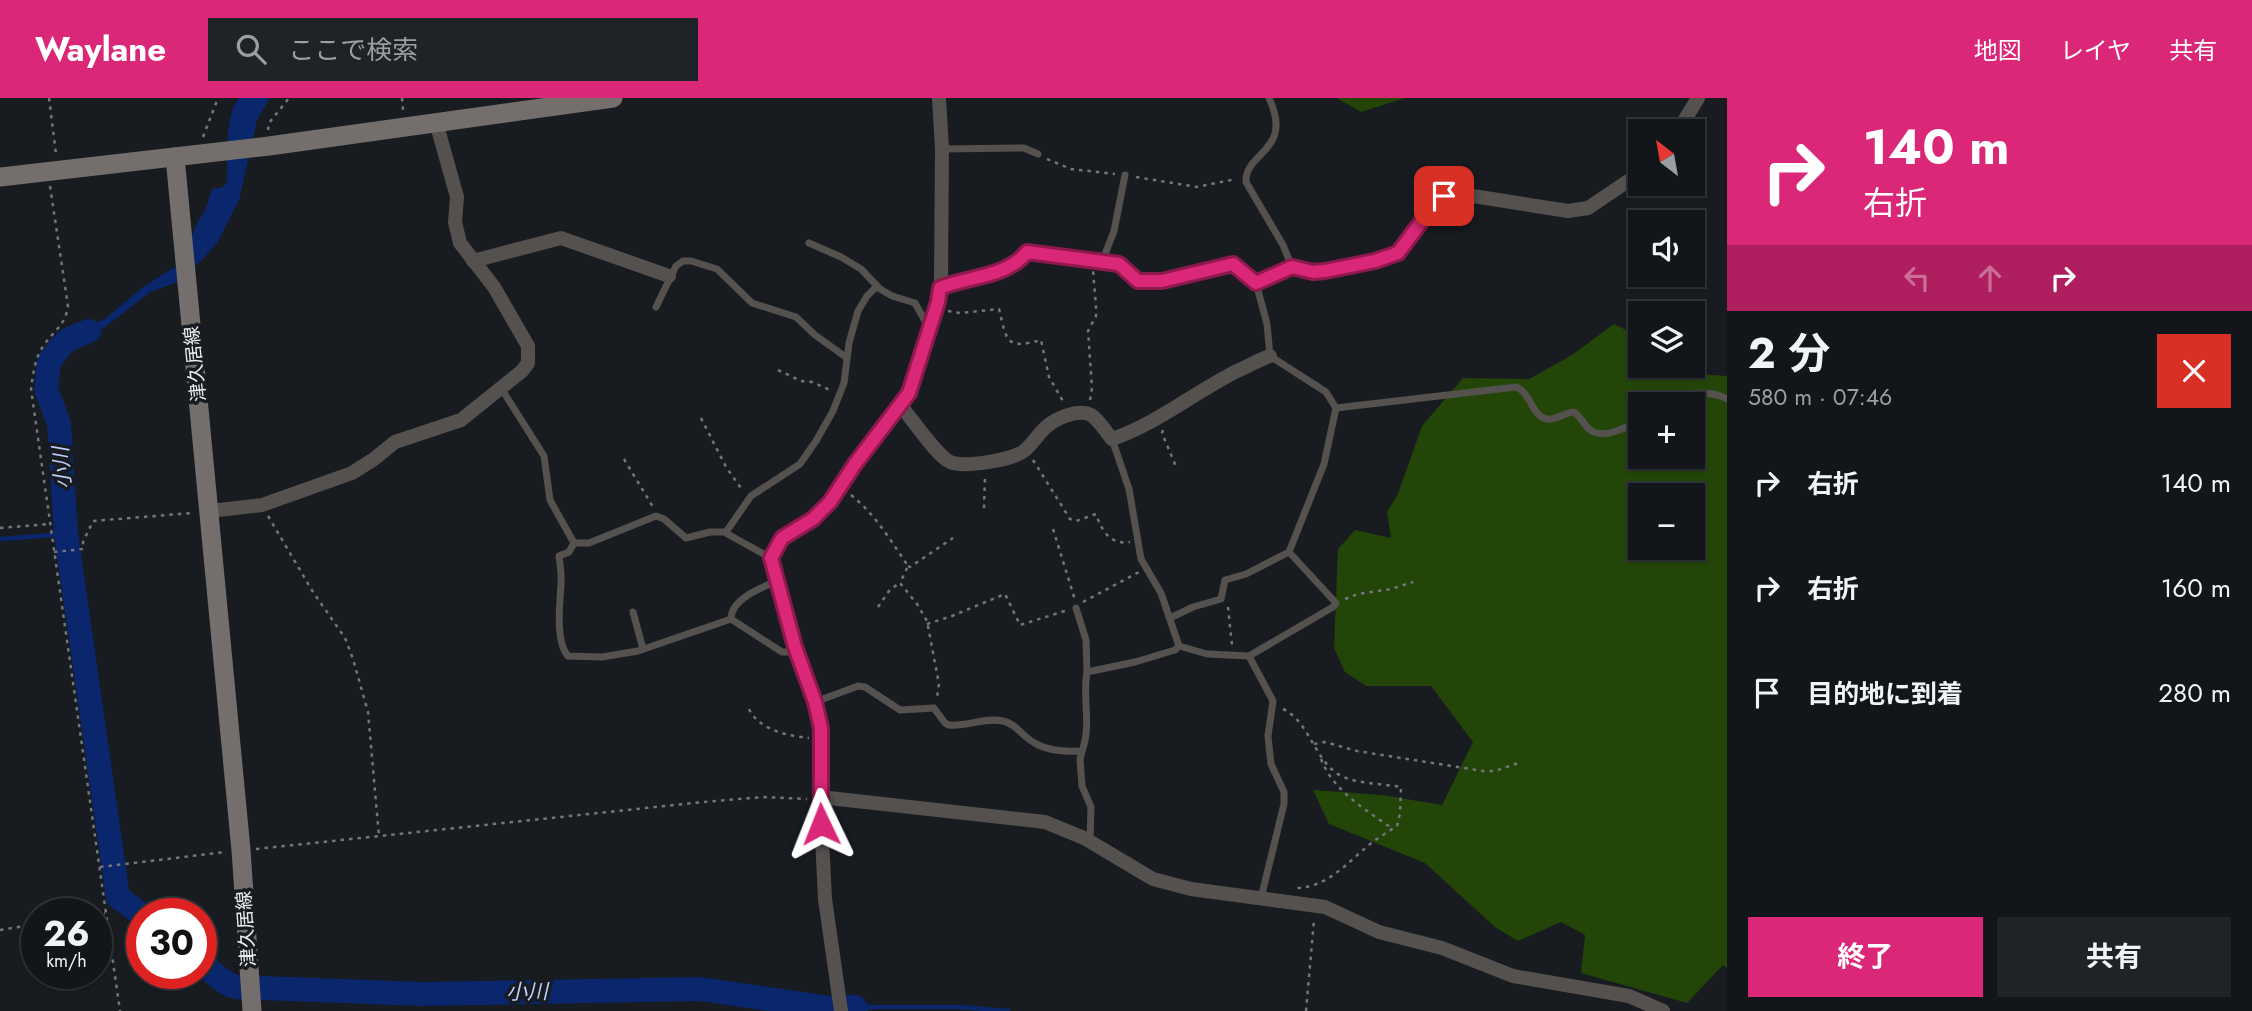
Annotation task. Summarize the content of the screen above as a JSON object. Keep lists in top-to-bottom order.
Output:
{
  "streets": {
    "main road": ["津久居線"]
  },
  "water": ["小川"],
  "north": "top left",
  "page": {
    "header": "Waylane",
    "search": "ここで検索",
    "nav": ["地図", "レイヤ", "共有"],
    "turn": ["140 m", "右折"],
    "map_buttons": ["+", "−"],
    "heading": ["2 分", "580 m · 07:46"],
    "list": [
      {
        "name": "右折",
        "value": "140 m"
      },
      {
        "name": "右折",
        "value": "160 m"
      },
      {
        "name": "目的地に到着",
        "value": "280 m"
      }
    ],
    "speed": "26 km/h",
    "limit": "30",
    "buttons": ["終了", "共有"]
  }
}
